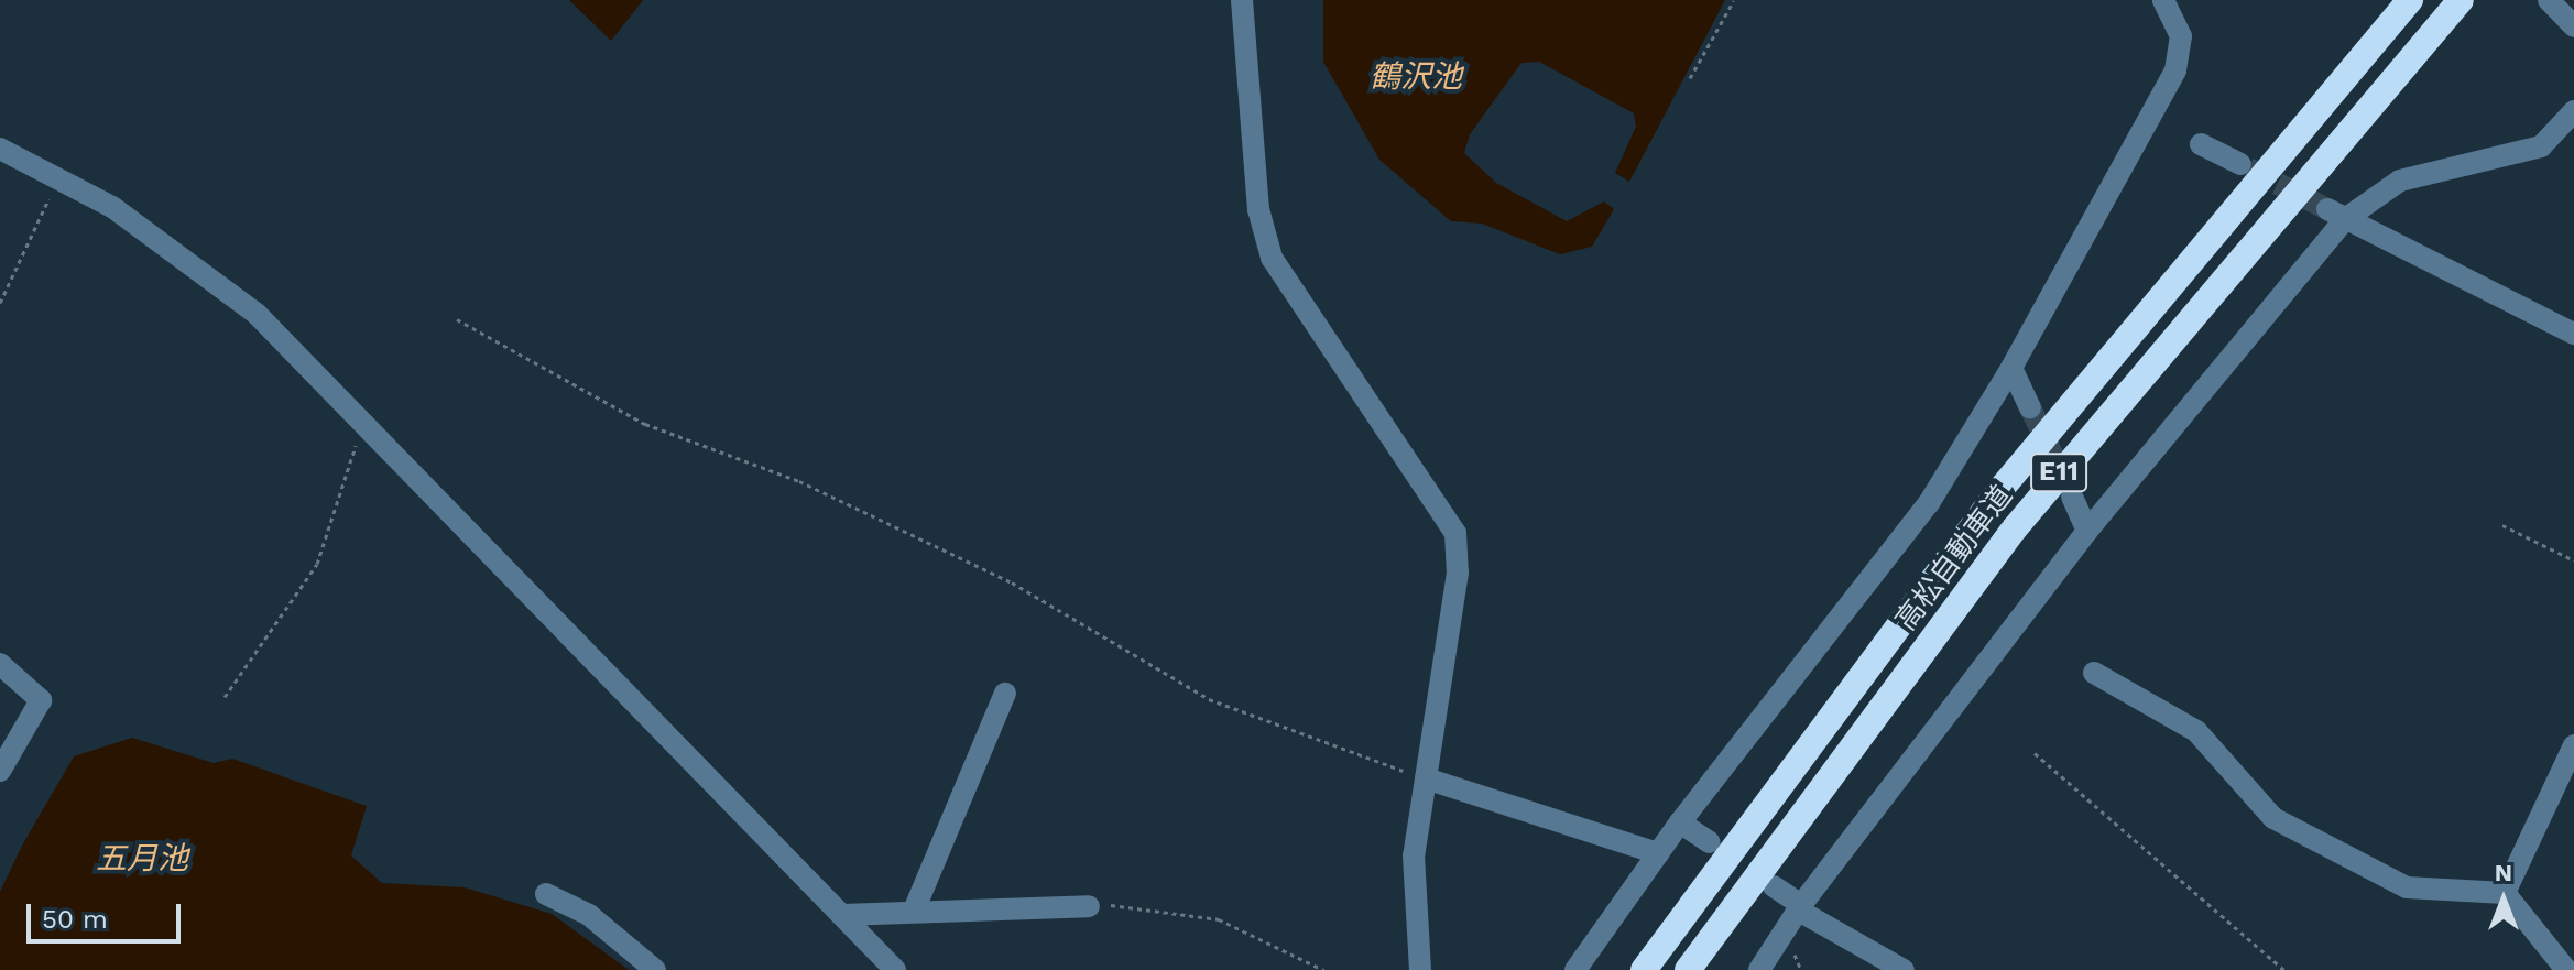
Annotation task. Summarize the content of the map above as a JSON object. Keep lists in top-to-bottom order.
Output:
{
  "streets": {
    "highway": ["E11", "高松自動車道"]
  },
  "water": ["鶴沢池", "五月池"],
  "scale_bar": "50 m",
  "north": "top"
}
